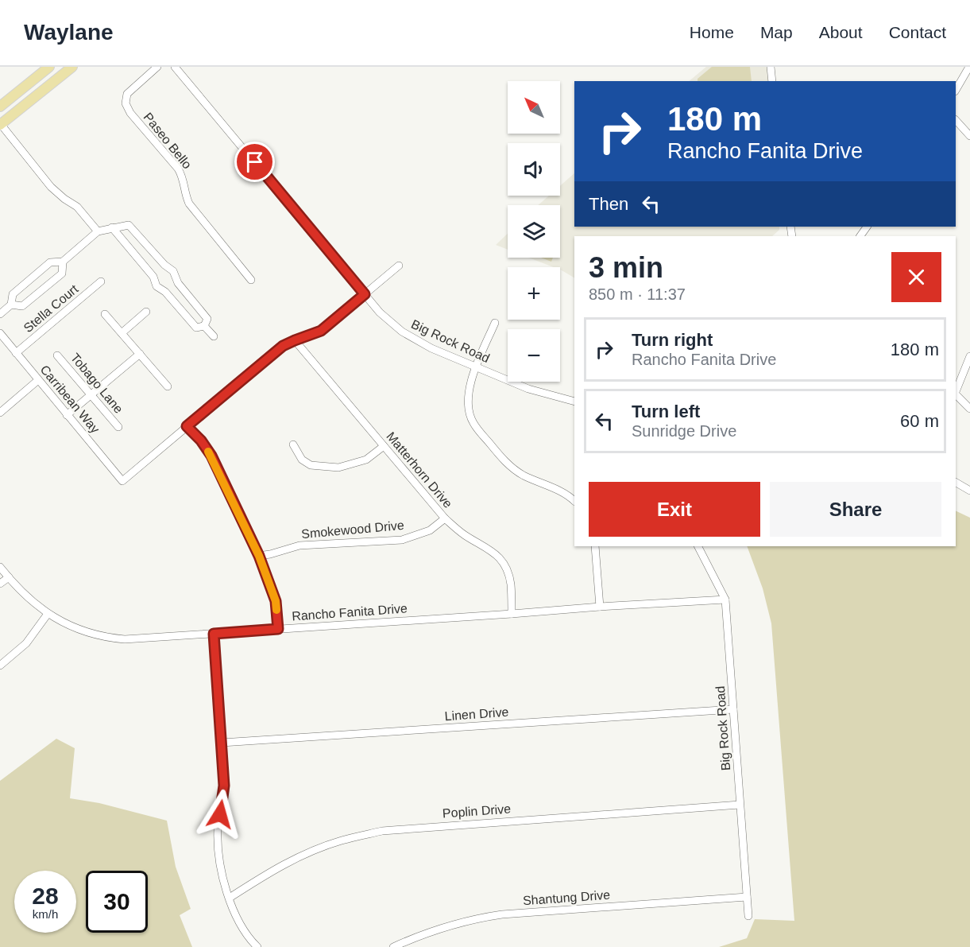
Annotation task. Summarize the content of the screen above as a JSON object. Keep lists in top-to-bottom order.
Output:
{
  "streets": {
    "street": [
      "Paseo Bello",
      "Stella Court",
      "Big Rock Road",
      "Tobago Lane",
      "Carribean Way",
      "Matterhorn Drive",
      "Smokewood Drive",
      "Rancho Fanita Drive",
      "Linen Drive",
      "Poplin Drive",
      "Shantung Drive"
    ]
  },
  "crossings": [
    ["Stella Court", "Carribean Way"],
    ["Big Rock Road", "Rancho Fanita Drive"],
    ["Big Rock Road", "Linen Drive"],
    ["Big Rock Road", "Poplin Drive"],
    ["Big Rock Road", "Shantung Drive"],
    ["Matterhorn Drive", "Smokewood Drive"],
    ["Matterhorn Drive", "Rancho Fanita Drive"]
  ],
  "north": "top left",
  "page": {
    "header": "Waylane",
    "nav": [
      "Home",
      "Map",
      "About",
      "Contact"
    ],
    "map_buttons": ["+", "−"],
    "turn": ["180 m", "Rancho Fanita Drive"],
    "then": "Then",
    "heading": ["3 min", "850 m · 11:37"],
    "list": [
      {
        "name": "Turn right",
        "note": "Rancho Fanita Drive",
        "value": "180 m"
      },
      {
        "name": "Turn left",
        "note": "Sunridge Drive",
        "value": "60 m"
      }
    ],
    "buttons": ["Exit", "Share"],
    "speed": "28 km/h",
    "limit": "30"
  }
}
